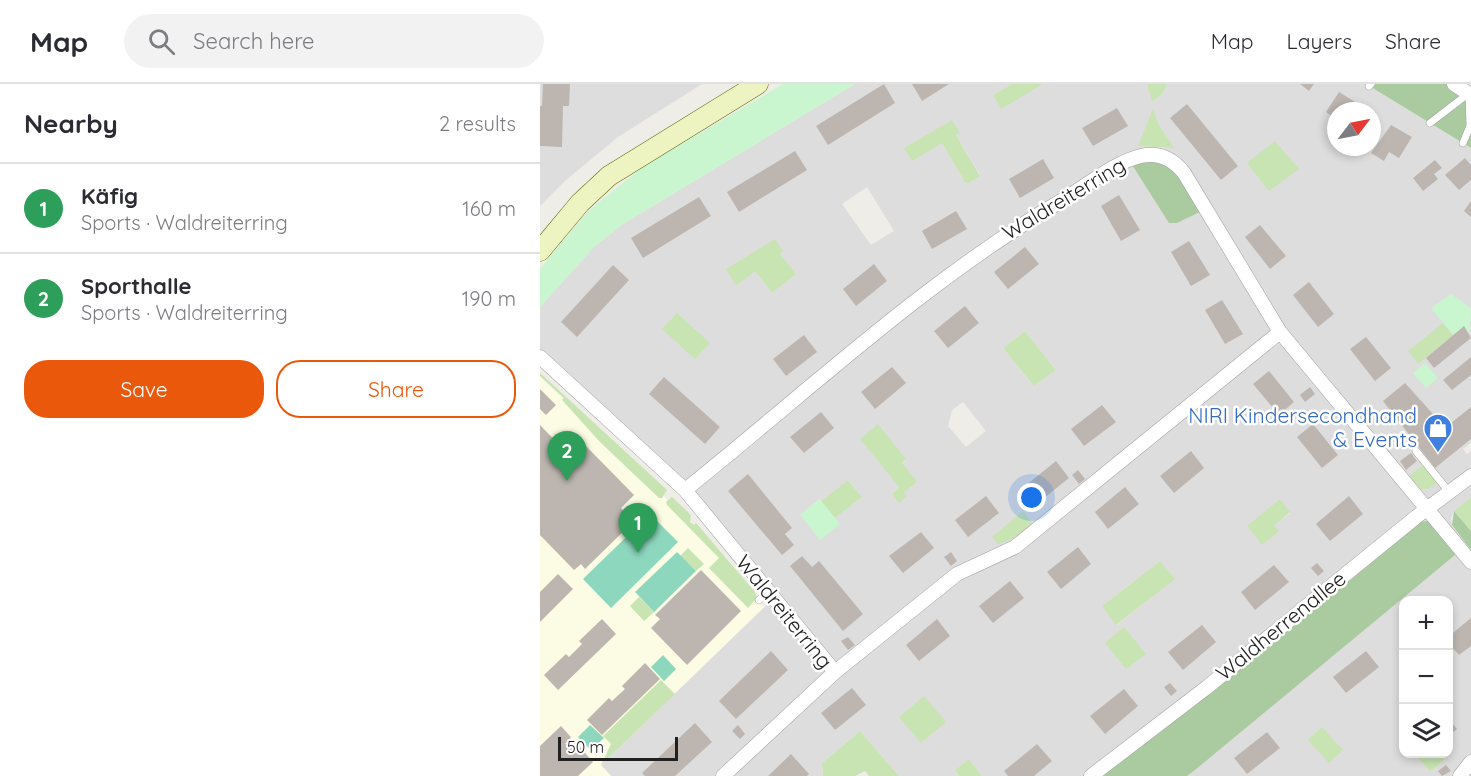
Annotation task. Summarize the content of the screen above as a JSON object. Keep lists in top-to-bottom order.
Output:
{
  "streets": {
    "street": ["Waldreiterring", "Waldherrenallee"]
  },
  "crossings": [
    ["Waldreiterring", "Waldherrenallee"]
  ],
  "places": {
    "shop": ["NIRI Kindersecondhand & Events"]
  },
  "scale_bar": "50 m",
  "north": "top right",
  "page": {
    "header": "Map",
    "search": "Search here",
    "nav": ["Map", "Layers", "Share"],
    "heading": ["Nearby", "2 results"],
    "list": [
      {
        "mark": "1",
        "name": "Käfig",
        "note": "Sports · Waldreiterring",
        "value": "160 m"
      },
      {
        "mark": "2",
        "name": "Sporthalle",
        "note": "Sports · Waldreiterring",
        "value": "190 m"
      }
    ],
    "buttons": ["Save", "Share"],
    "pins": ["2", "1"],
    "map_buttons": ["+", "−"],
    "scale": "50 m"
  }
}
